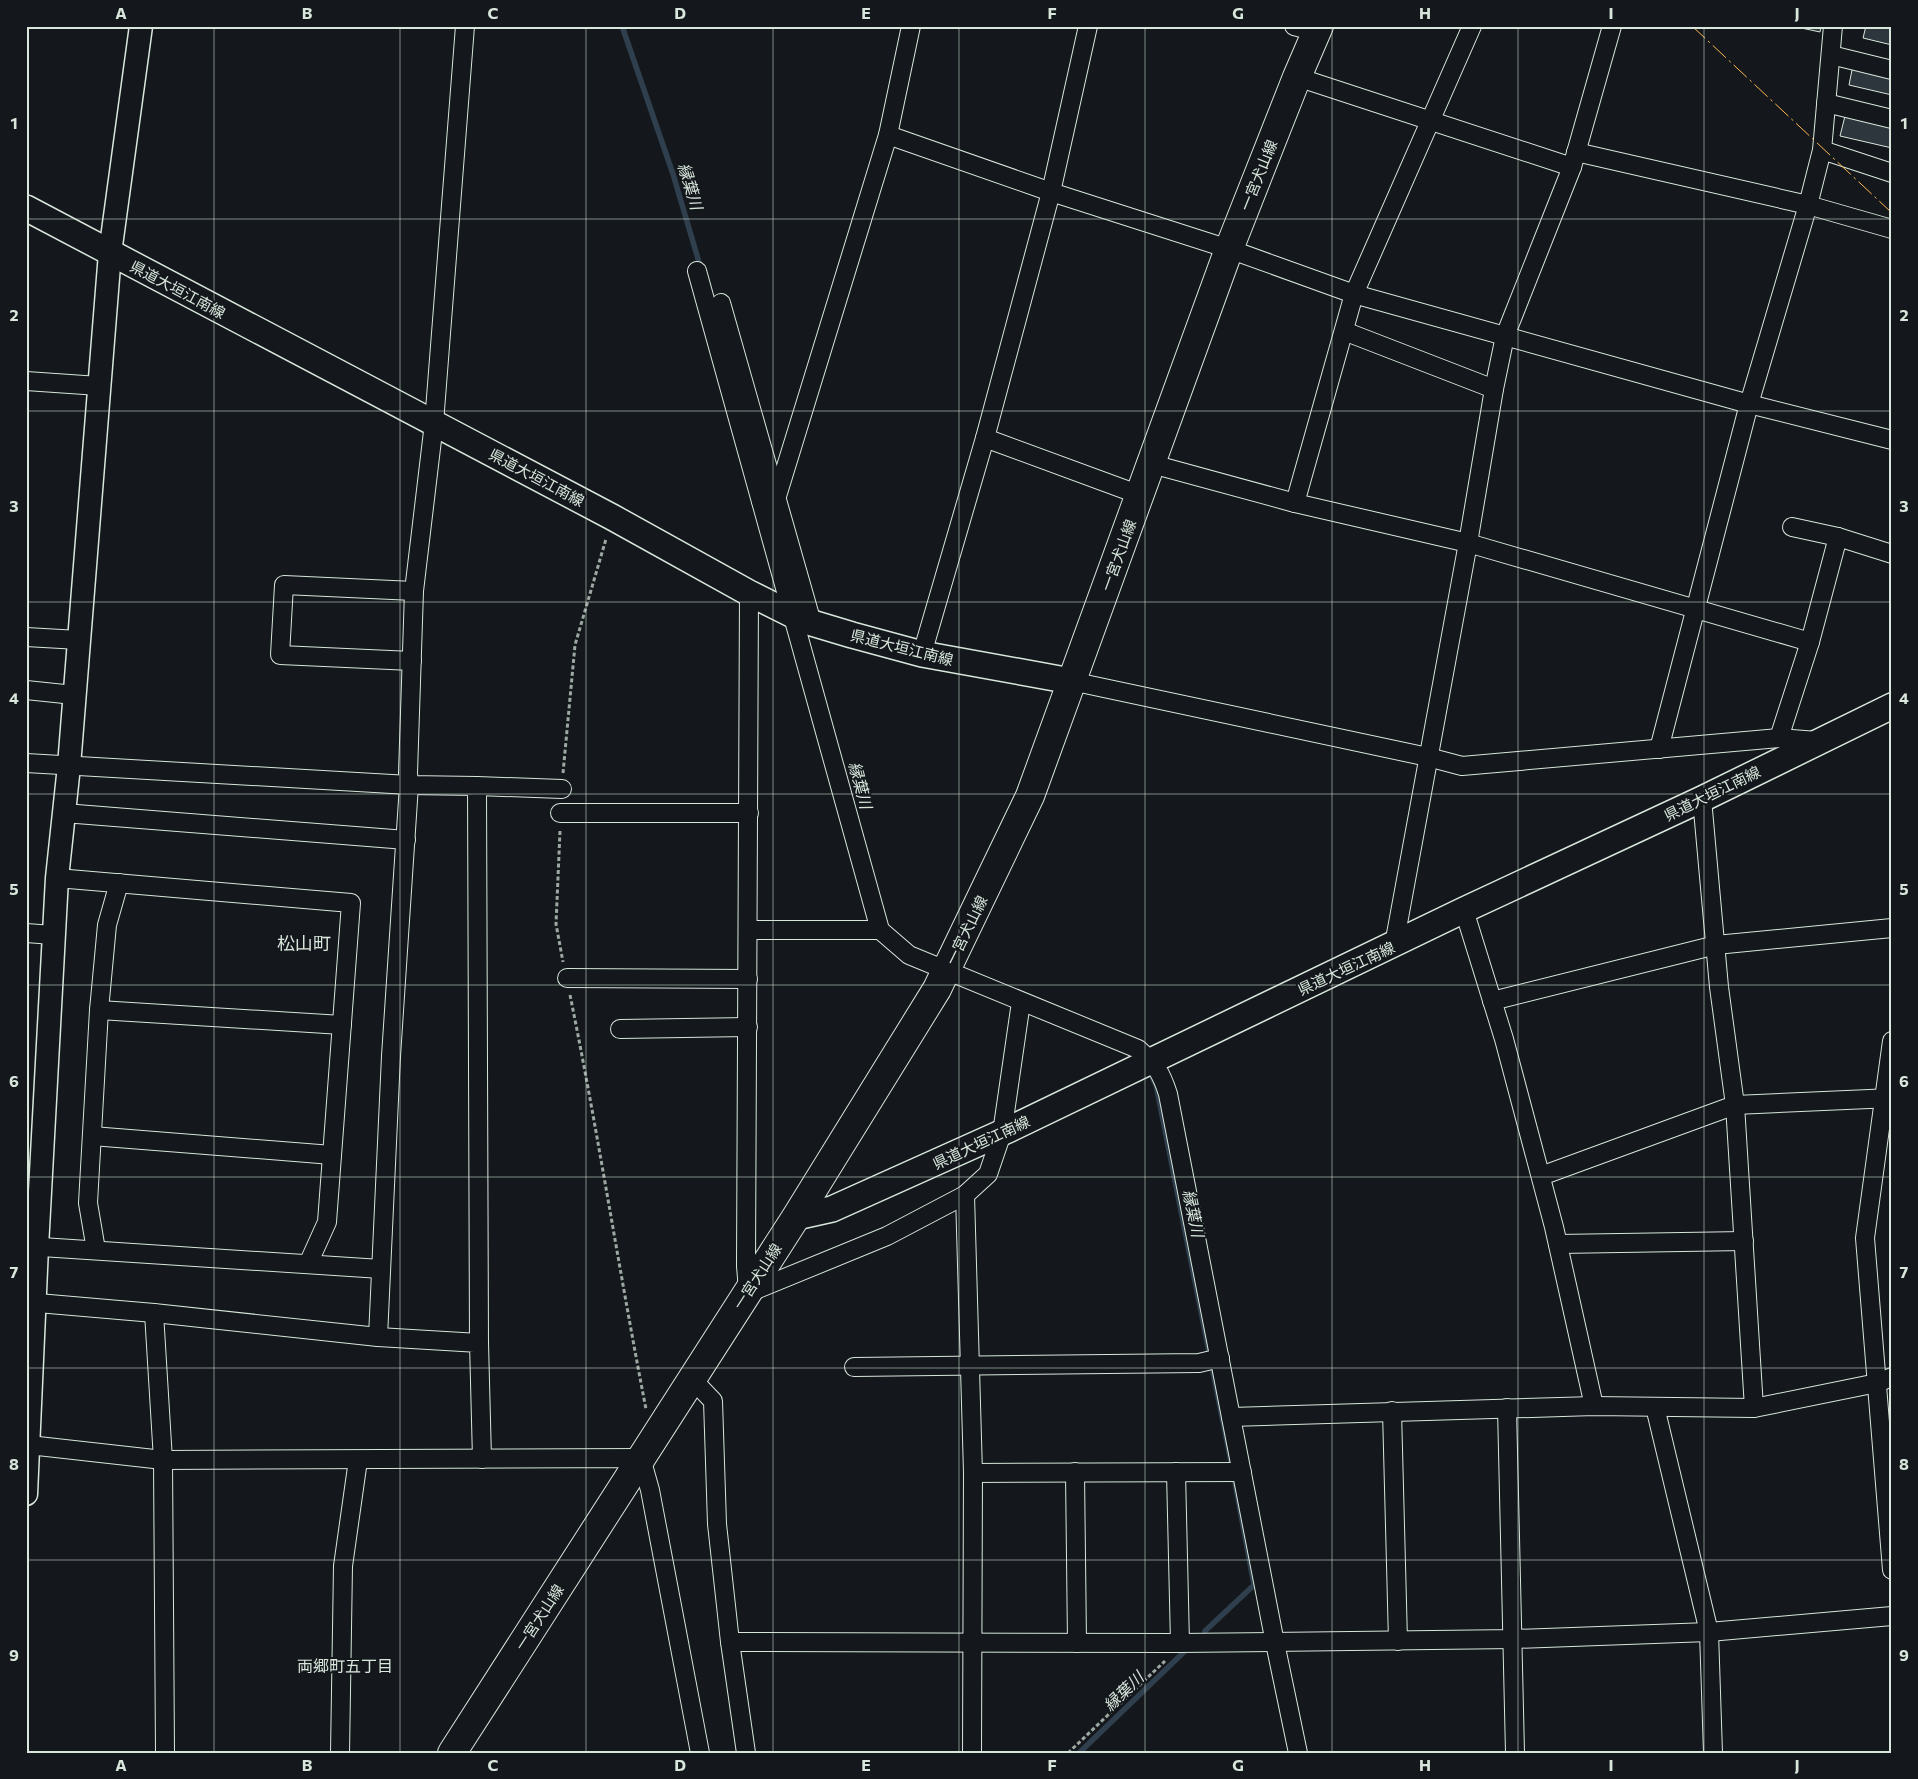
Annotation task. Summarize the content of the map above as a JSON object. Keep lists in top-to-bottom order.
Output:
{
  "streets": {
    "main road": ["一宮犬山線", "県道大垣江南線"]
  },
  "crossings": [
    ["一宮犬山線", "県道大垣江南線"]
  ],
  "districts": ["松山町", "両郷町五丁目"],
  "water": ["縁葉川"],
  "grid": {
    "columns": [
      "A",
      "B",
      "C",
      "D",
      "E",
      "F",
      "G",
      "H",
      "I",
      "J"
    ],
    "rows": [
      "1",
      "2",
      "3",
      "4",
      "5",
      "6",
      "7",
      "8",
      "9"
    ]
  }
}
